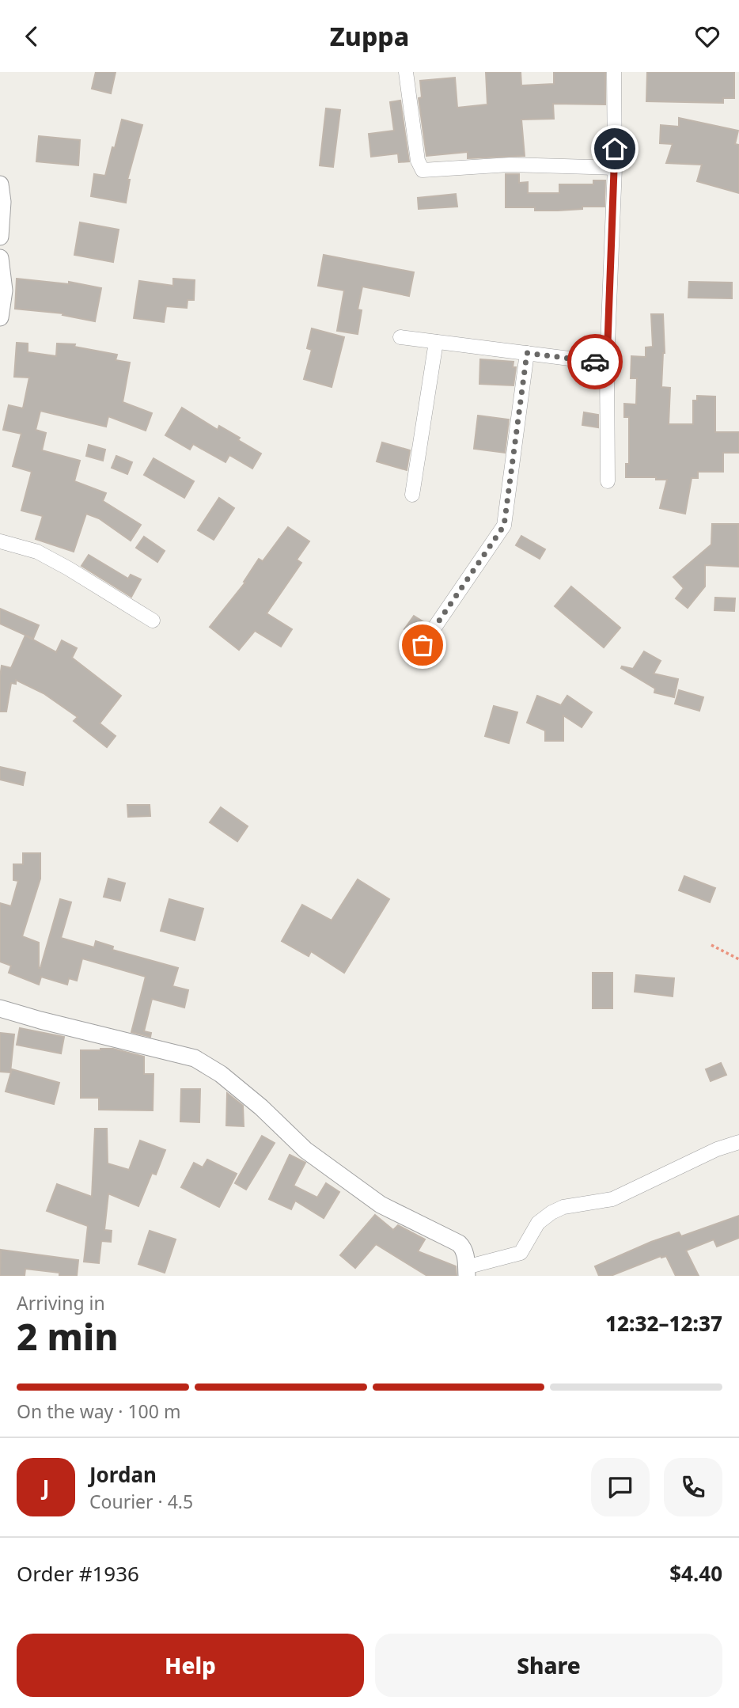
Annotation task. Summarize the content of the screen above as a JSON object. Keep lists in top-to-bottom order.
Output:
{
  "page": {
    "header": "Zuppa",
    "heading": ["2 min", "Arriving in", "12:32–12:37"],
    "panel": [
      "Jordan",
      "Courier · 4.5",
      "Order #1936",
      "$4.40"
    ],
    "bar": "On the way · 100 m",
    "round": "J",
    "buttons": ["Help", "Share"]
  }
}
